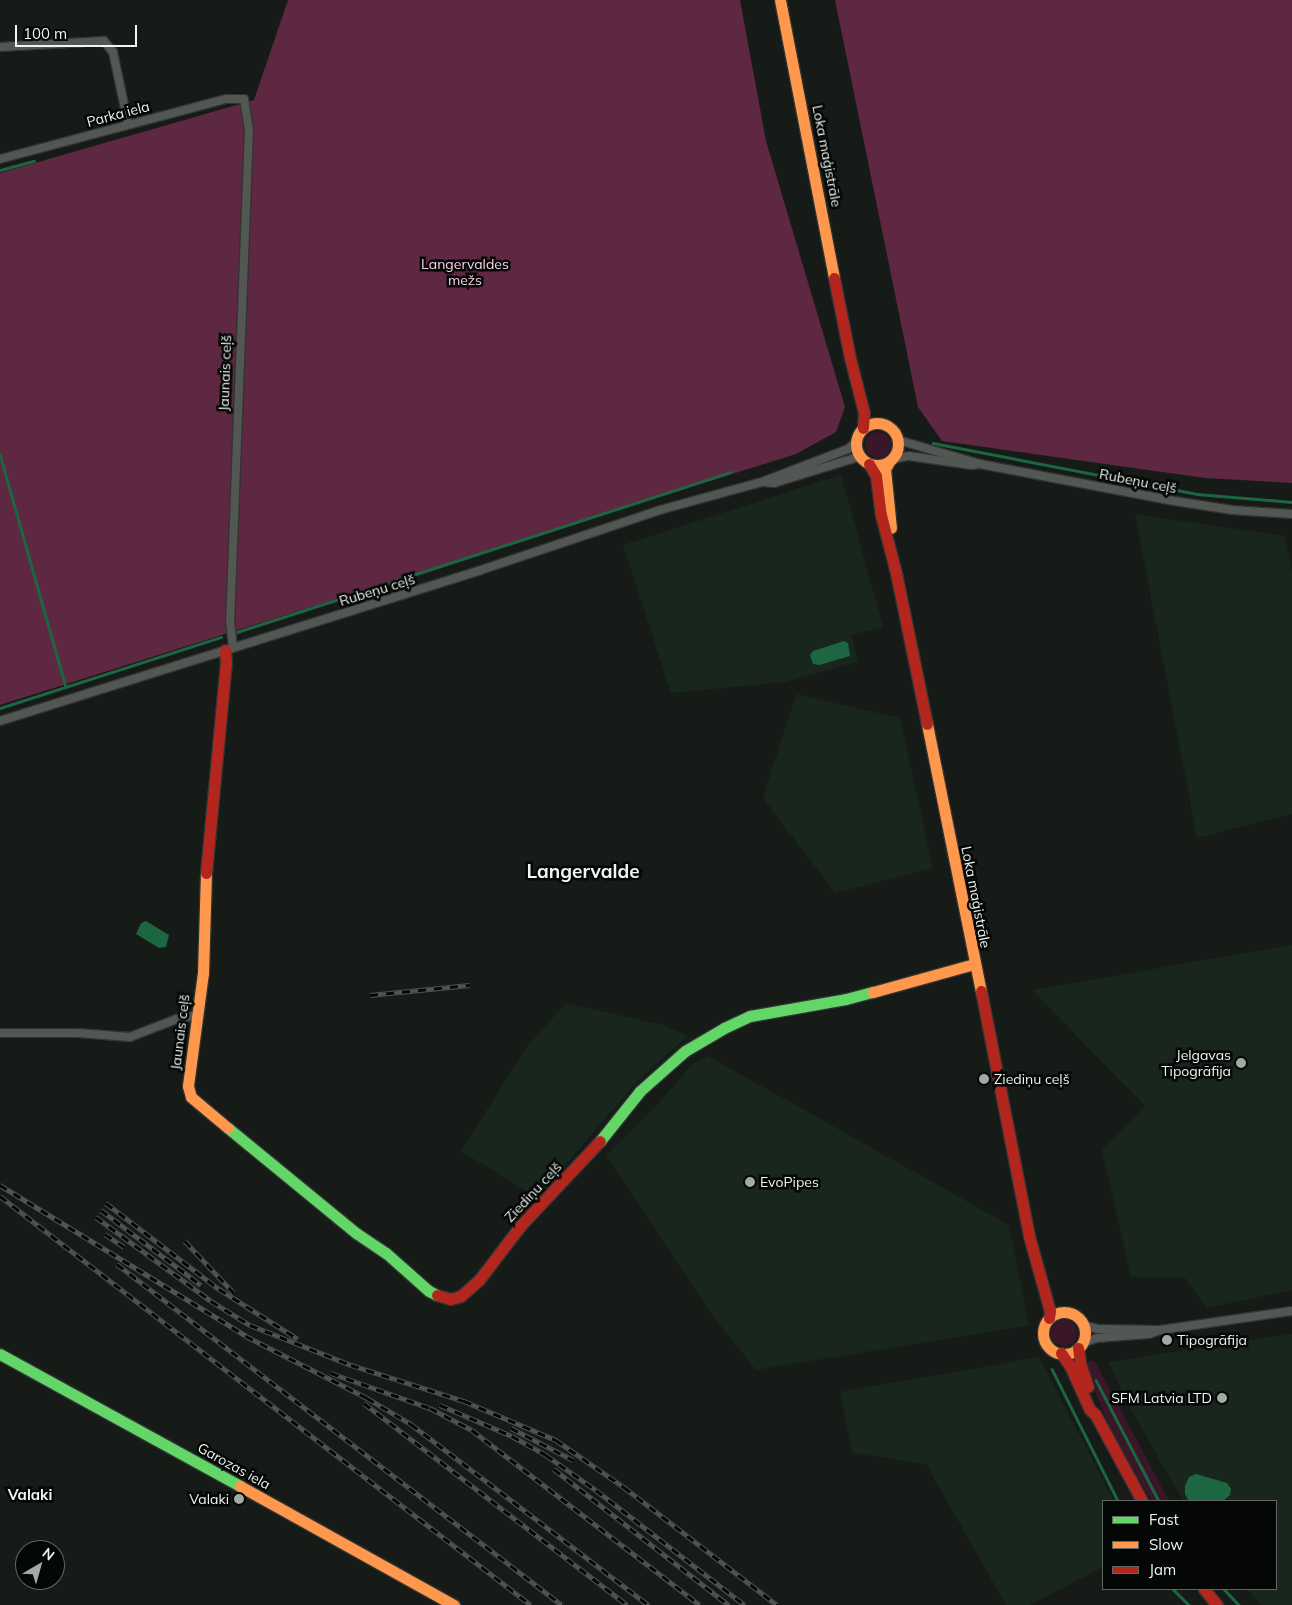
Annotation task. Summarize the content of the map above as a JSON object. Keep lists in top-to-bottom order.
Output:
{
  "streets": {
    "main road": [
      "Loka maģistrāle",
      "Jaunais ceļš",
      "Ziediņu ceļš",
      "Garozas iela"
    ],
    "street": ["Parka iela", "Rubeņu ceļš"]
  },
  "crossings": [
    ["Parka iela", "Jaunais ceļš"],
    ["Loka maģistrāle", "Rubeņu ceļš"],
    ["Loka maģistrāle", "Ziediņu ceļš"],
    ["Jaunais ceļš", "Rubeņu ceļš"],
    ["Jaunais ceļš", "Ziediņu ceļš"]
  ],
  "districts": ["Langervalde", "Valaki"],
  "parks": ["Langervaldes mežs"],
  "places": [
    "Jelgavas Tipogrāfija",
    "Ziediņu ceļš",
    "EvoPipes",
    "Tipogrāfija",
    "SFM Latvia LTD",
    "Valaki"
  ],
  "legend": ["Fast", "Slow", "Jam"],
  "scale_bar": "100 m",
  "north": "top right"
}
